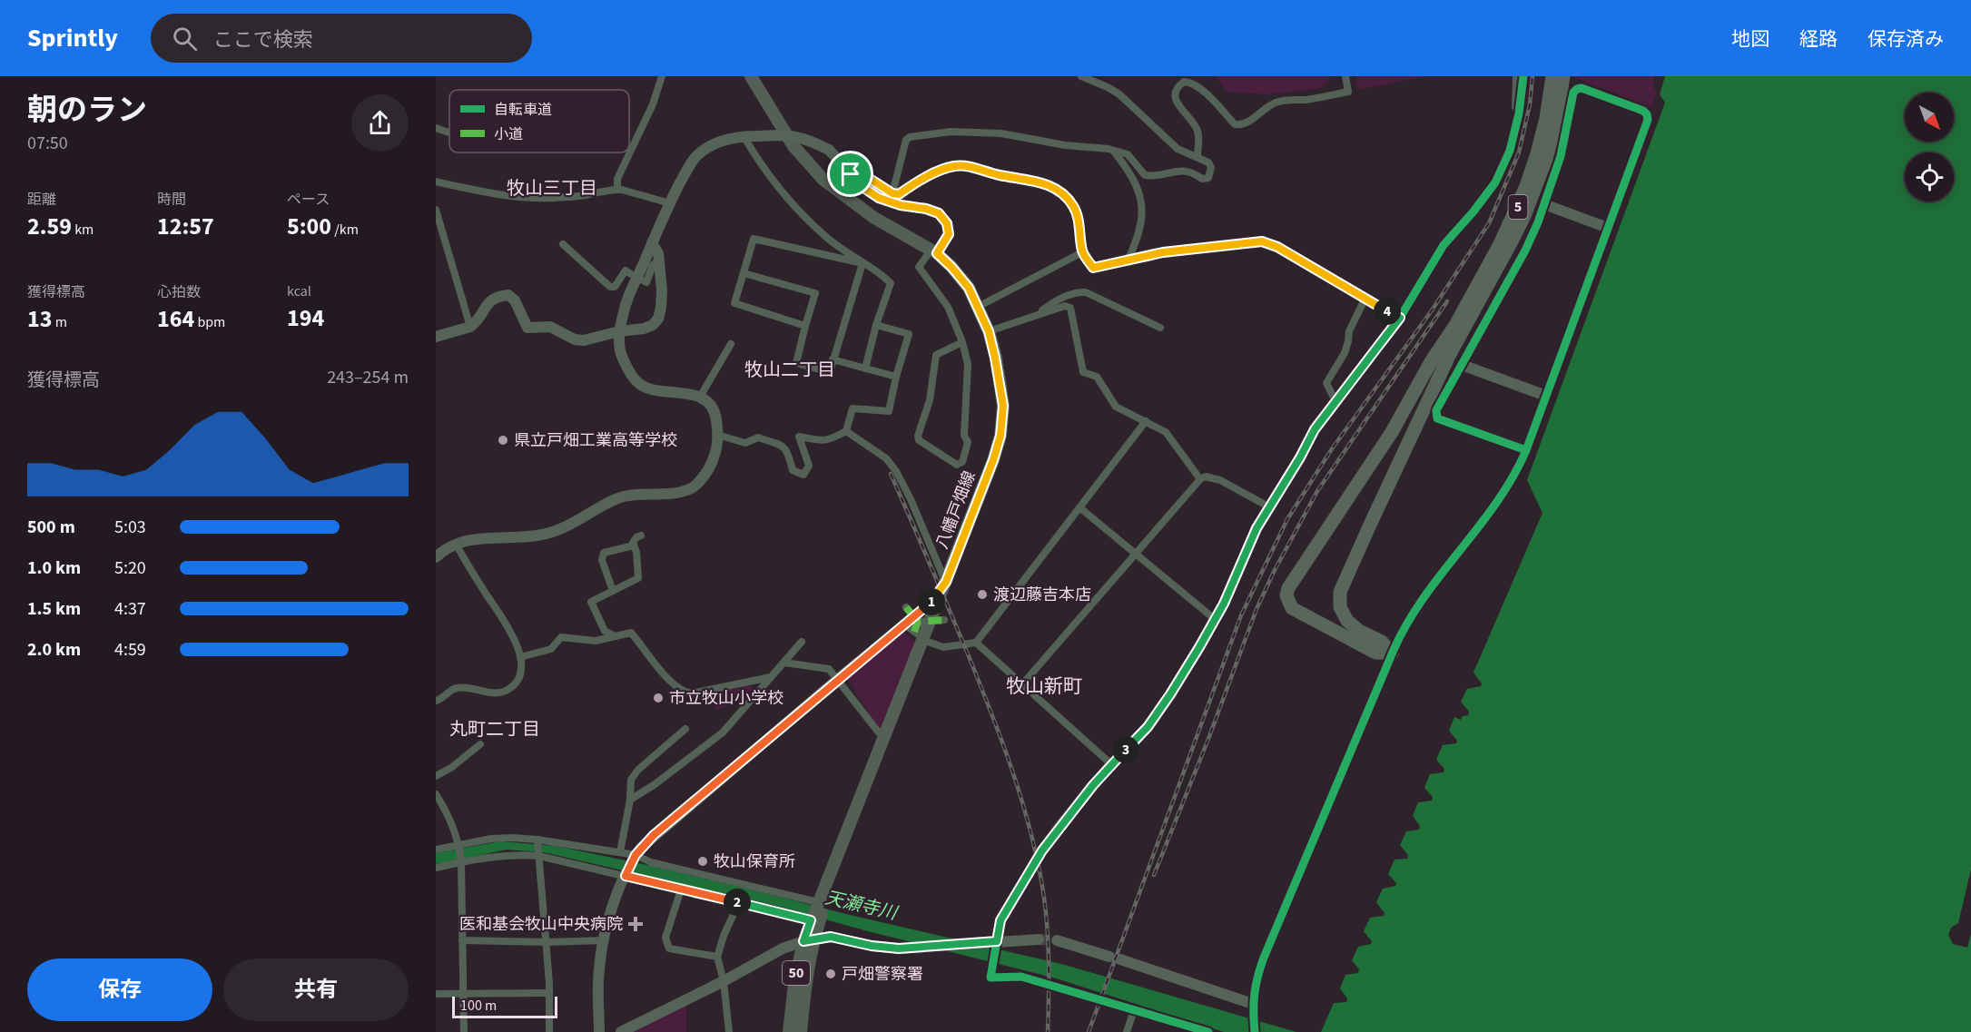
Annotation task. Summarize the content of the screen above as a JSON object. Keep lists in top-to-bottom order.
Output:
{
  "streets": {
    "highway": ["5"],
    "main road": ["八幡戸畑線", "50"]
  },
  "districts": [
    "牧山三丁目",
    "牧山二丁目",
    "牧山新町",
    "丸町二丁目"
  ],
  "water": ["天瀬寺川"],
  "places": {
    "other": [
      "県立戸畑工業高等学校",
      "渡辺藤吉本店",
      "市立牧山小学校",
      "牧山保育所",
      "戸畑警察署"
    ],
    "health": ["医和基会牧山中央病院"]
  },
  "legend": ["自転車道", "小道"],
  "scale_bar": "100 m",
  "north": "bottom right",
  "page": {
    "header": "Sprintly",
    "search": "ここで検索",
    "nav": ["地図", "経路", "保存済み"],
    "heading": ["朝のラン", "07:50"],
    "stats": [
      ["距離", "2.59 km"],
      ["時間", "12:57"],
      ["ペース", "5:00 /km"],
      ["獲得標高", "13 m"],
      ["心拍数", "164 bpm"],
      ["kcal", "194"]
    ],
    "pins": [
      "4",
      "1",
      "3",
      "2"
    ],
    "chart": ["獲得標高", "243–254 m"],
    "list": [
      {
        "name": "500 m",
        "note": "5:03"
      },
      {
        "name": "1.0 km",
        "note": "5:20"
      },
      {
        "name": "1.5 km",
        "note": "4:37"
      },
      {
        "name": "2.0 km",
        "note": "4:59"
      }
    ],
    "buttons": ["保存", "共有"],
    "scale": "100 m"
  }
}
